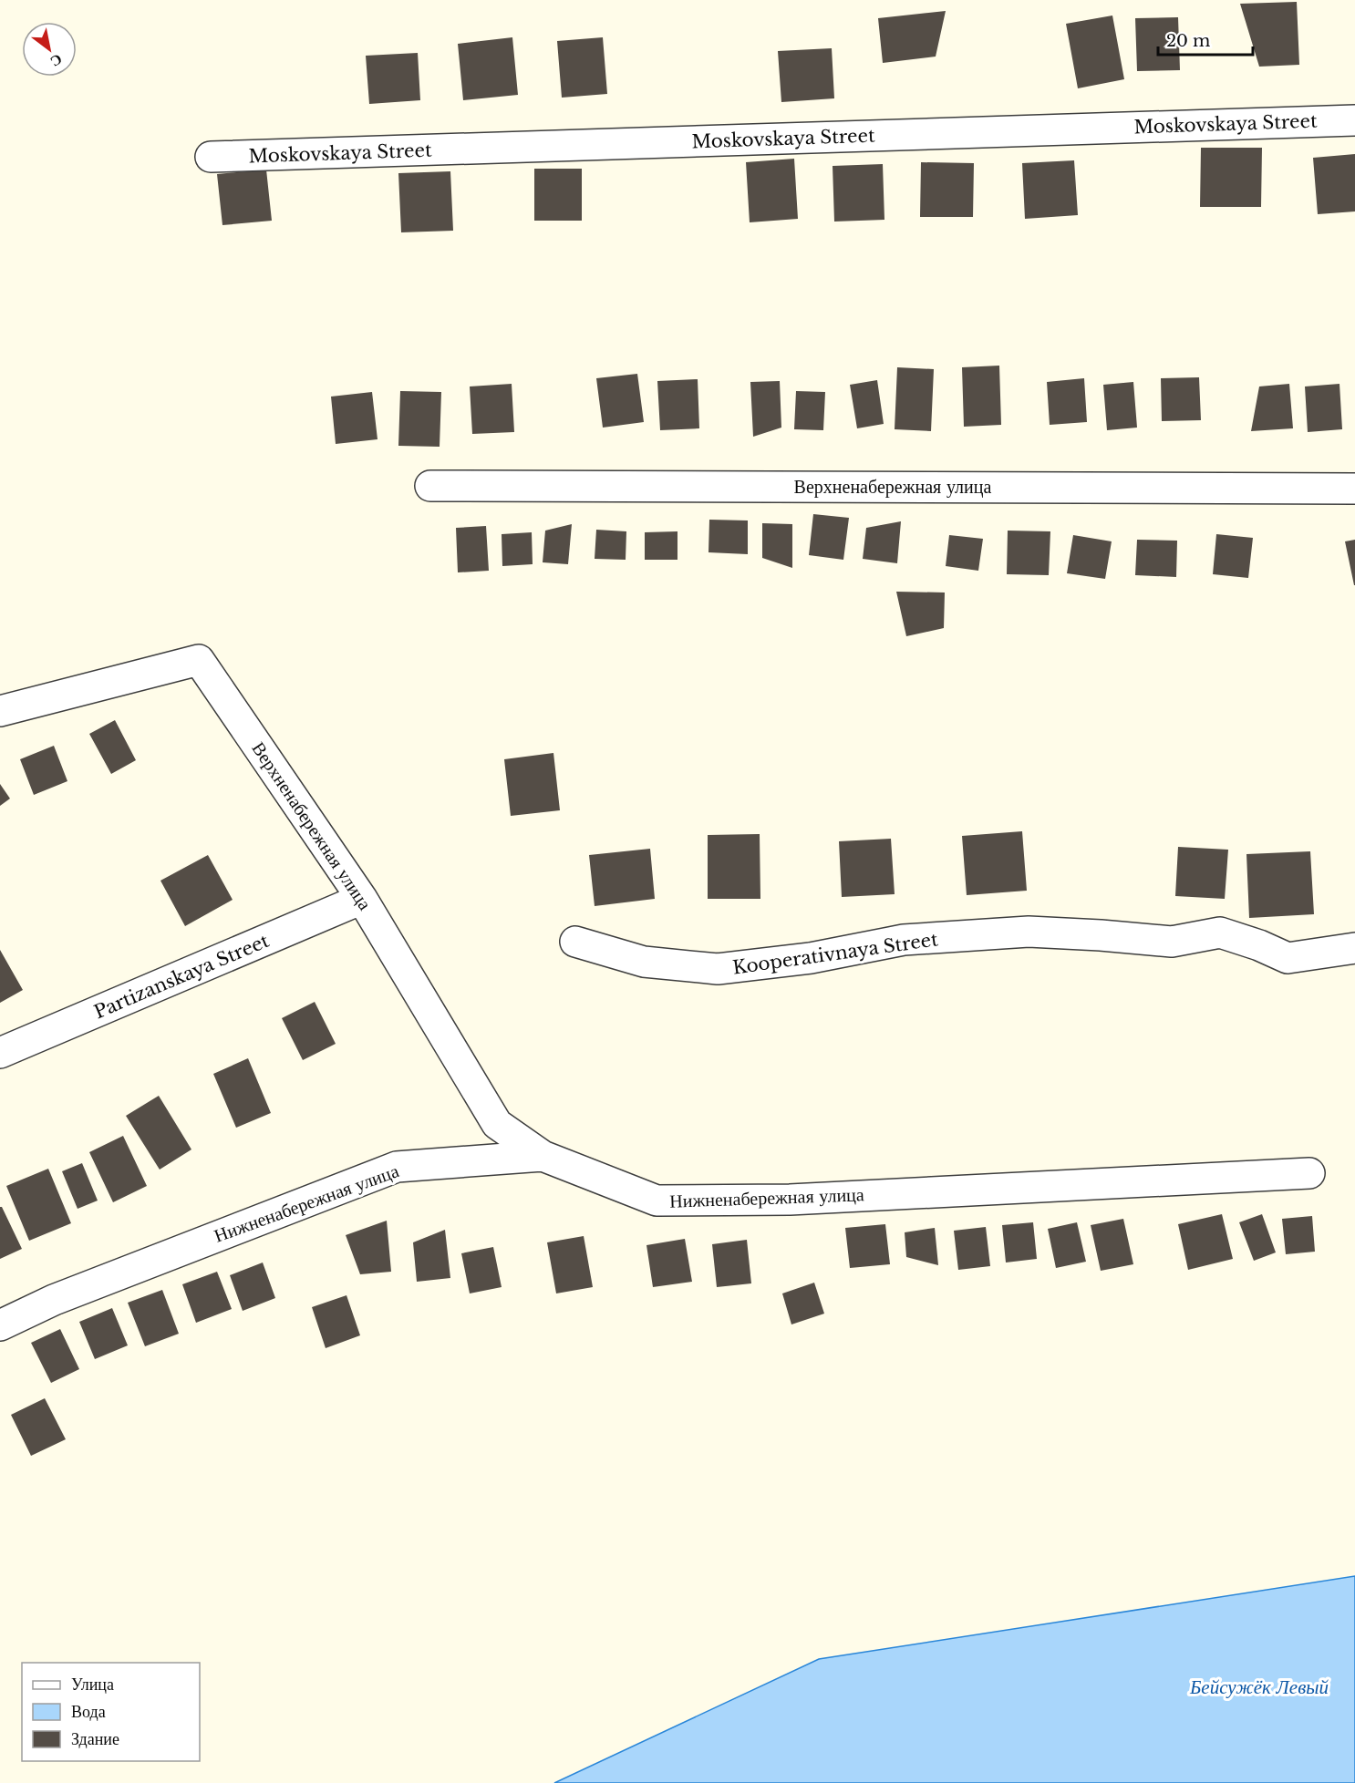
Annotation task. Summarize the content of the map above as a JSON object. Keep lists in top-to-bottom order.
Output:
{
  "streets": {
    "street": [
      "Moskovskaya Street",
      "Верхненабережная улица",
      "Kooperativnaya Street",
      "Partizanskaya Street",
      "Нижненабережная улица"
    ]
  },
  "crossings": [
    ["Верхненабережная улица", "Partizanskaya Street"],
    ["Верхненабережная улица", "Нижненабережная улица"]
  ],
  "water": ["Бейсужёк Левый"],
  "legend": ["Улица", "Вода", "Здание"],
  "scale_bar": "20 m",
  "north": "bottom right"
}
